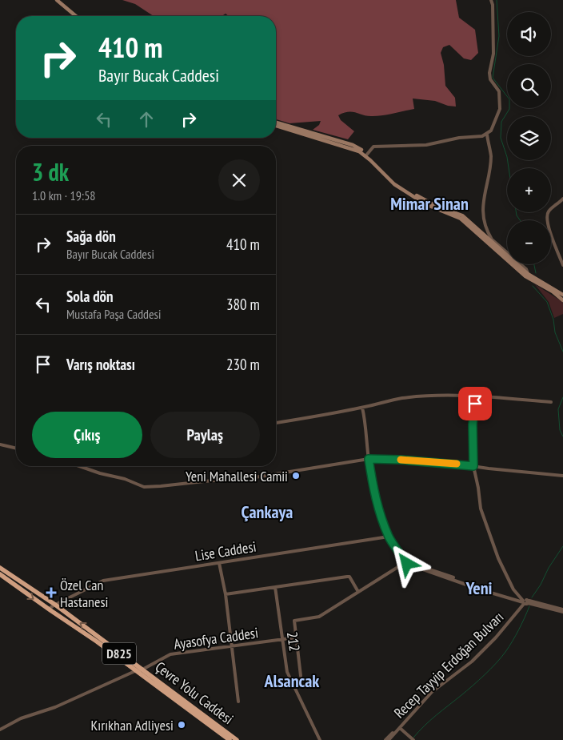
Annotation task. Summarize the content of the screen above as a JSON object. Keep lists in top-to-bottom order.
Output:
{
  "streets": {
    "highway": ["D825", "Çevre Yolu Caddesi"],
    "street": [
      "Lise Caddesi",
      "Ayasofya Caddesi",
      "212",
      "Recep Tayyip Erdoğan Bulvarı"
    ]
  },
  "crossings": [
    ["Lise Caddesi", "Çevre Yolu Caddesi"],
    ["Ayasofya Caddesi", "212"],
    ["Ayasofya Caddesi", "Çevre Yolu Caddesi"]
  ],
  "districts": [
    "Mimar Sinan",
    "Çankaya",
    "Yeni",
    "Alsancak"
  ],
  "places": {
    "other": ["Yeni Mahallesi Camii", "Kırıkhan Adliyesi"],
    "health": ["Özel Can Hastanesi"]
  },
  "page": {
    "map_buttons": ["+", "−"],
    "turn": ["410 m", "Bayır Bucak Caddesi"],
    "heading": ["3 dk", "1.0 km · 19:58"],
    "list": [
      {
        "name": "Sağa dön",
        "note": "Bayır Bucak Caddesi",
        "value": "410 m"
      },
      {
        "name": "Sola dön",
        "note": "Mustafa Paşa Caddesi",
        "value": "380 m"
      },
      {
        "name": "Varış noktası",
        "value": "230 m"
      }
    ],
    "buttons": ["Çıkış", "Paylaş"]
  }
}
